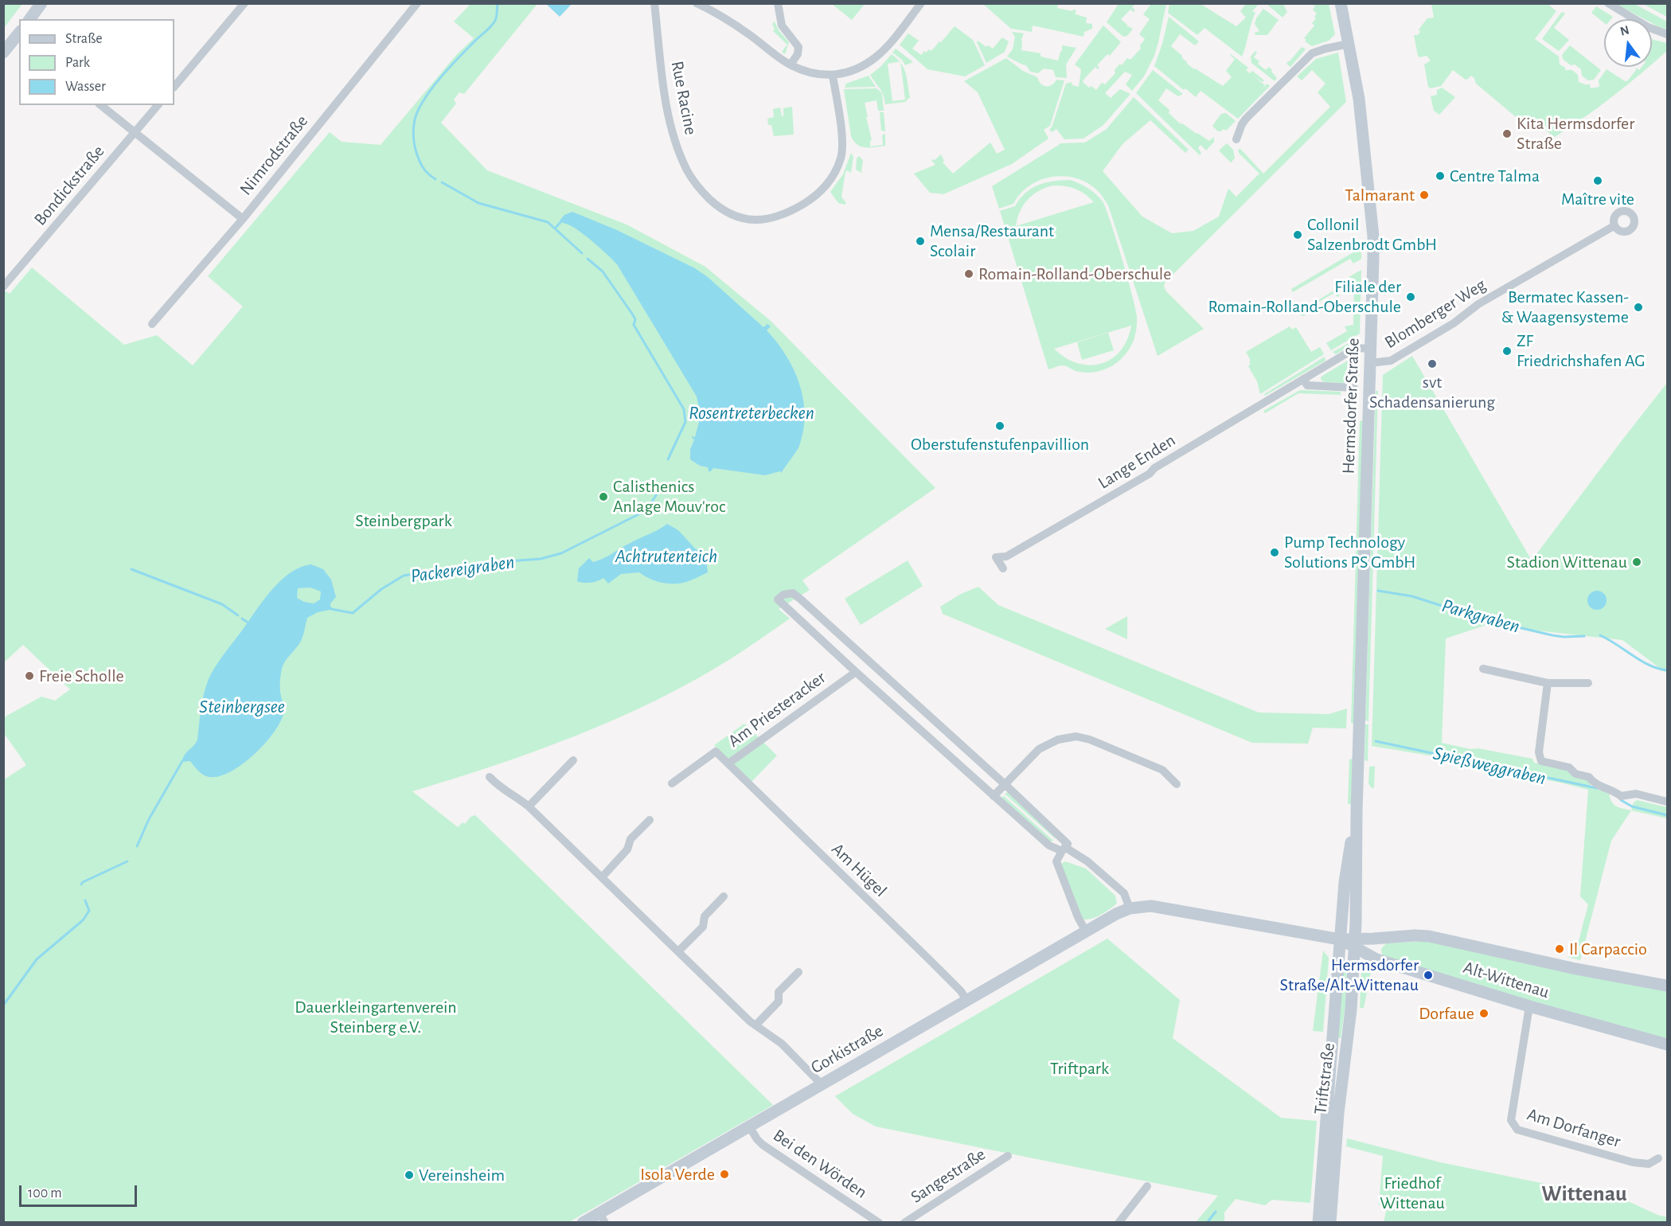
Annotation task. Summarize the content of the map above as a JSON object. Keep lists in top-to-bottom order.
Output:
{
  "streets": {
    "main road": [
      "Hermsdorfer Straße",
      "Alt-Wittenau",
      "Gorkistraße",
      "Triftstraße"
    ],
    "street": [
      "Rue Racine",
      "Nimrodstraße",
      "Bondickstraße",
      "Blomberger Weg",
      "Lange Enden",
      "Am Priesteracker",
      "Am Hügel",
      "Am Dorfanger",
      "Bei den Wörden",
      "Sangestraße"
    ]
  },
  "crossings": [
    ["Blomberger Weg", "Hermsdorfer Straße"],
    ["Hermsdorfer Straße", "Lange Enden"],
    ["Hermsdorfer Straße", "Alt-Wittenau"],
    ["Hermsdorfer Straße", "Triftstraße"],
    ["Am Priesteracker", "Am Hügel"],
    ["Am Hügel", "Gorkistraße"],
    ["Alt-Wittenau", "Gorkistraße"],
    ["Alt-Wittenau", "Triftstraße"],
    ["Alt-Wittenau", "Am Dorfanger"],
    ["Gorkistraße", "Bei den Wörden"]
  ],
  "districts": ["Wittenau"],
  "water": [
    "Rosentreterbecken",
    "Achtrutenteich",
    "Packereigraben",
    "Parkgraben",
    "Steinbergsee",
    "Spießweggraben"
  ],
  "parks": [
    "Steinbergpark",
    "Dauerkleingartenverein Steinberg e.V.",
    "Triftpark",
    "Friedhof Wittenau"
  ],
  "places": [
    "Kita Hermsdorfer Straße",
    "Centre Talma",
    "Maître vite",
    "Talmarant",
    "Collonil Salzenbrodt GmbH",
    "Mensa/Restaurant Scolair",
    "Romain-Rolland-Oberschule",
    "Filiale der Romain-Rolland-Oberschule",
    "Bermatec Kassen- & Waagensysteme",
    "ZF Friedrichshafen AG",
    "svt Schadensanierung",
    "Oberstufenstufenpavillion",
    "Calisthenics Anlage Mouv'roc",
    "Pump Technology Solutions PS GmbH",
    "Stadion Wittenau",
    "Freie Scholle",
    "Il Carpaccio",
    "Hermsdorfer Straße/Alt-Wittenau",
    "Dorfaue",
    "Isola Verde",
    "Vereinsheim"
  ],
  "legend": ["Straße", "Park", "Wasser"],
  "scale_bar": "100 m",
  "north": "top"
}
